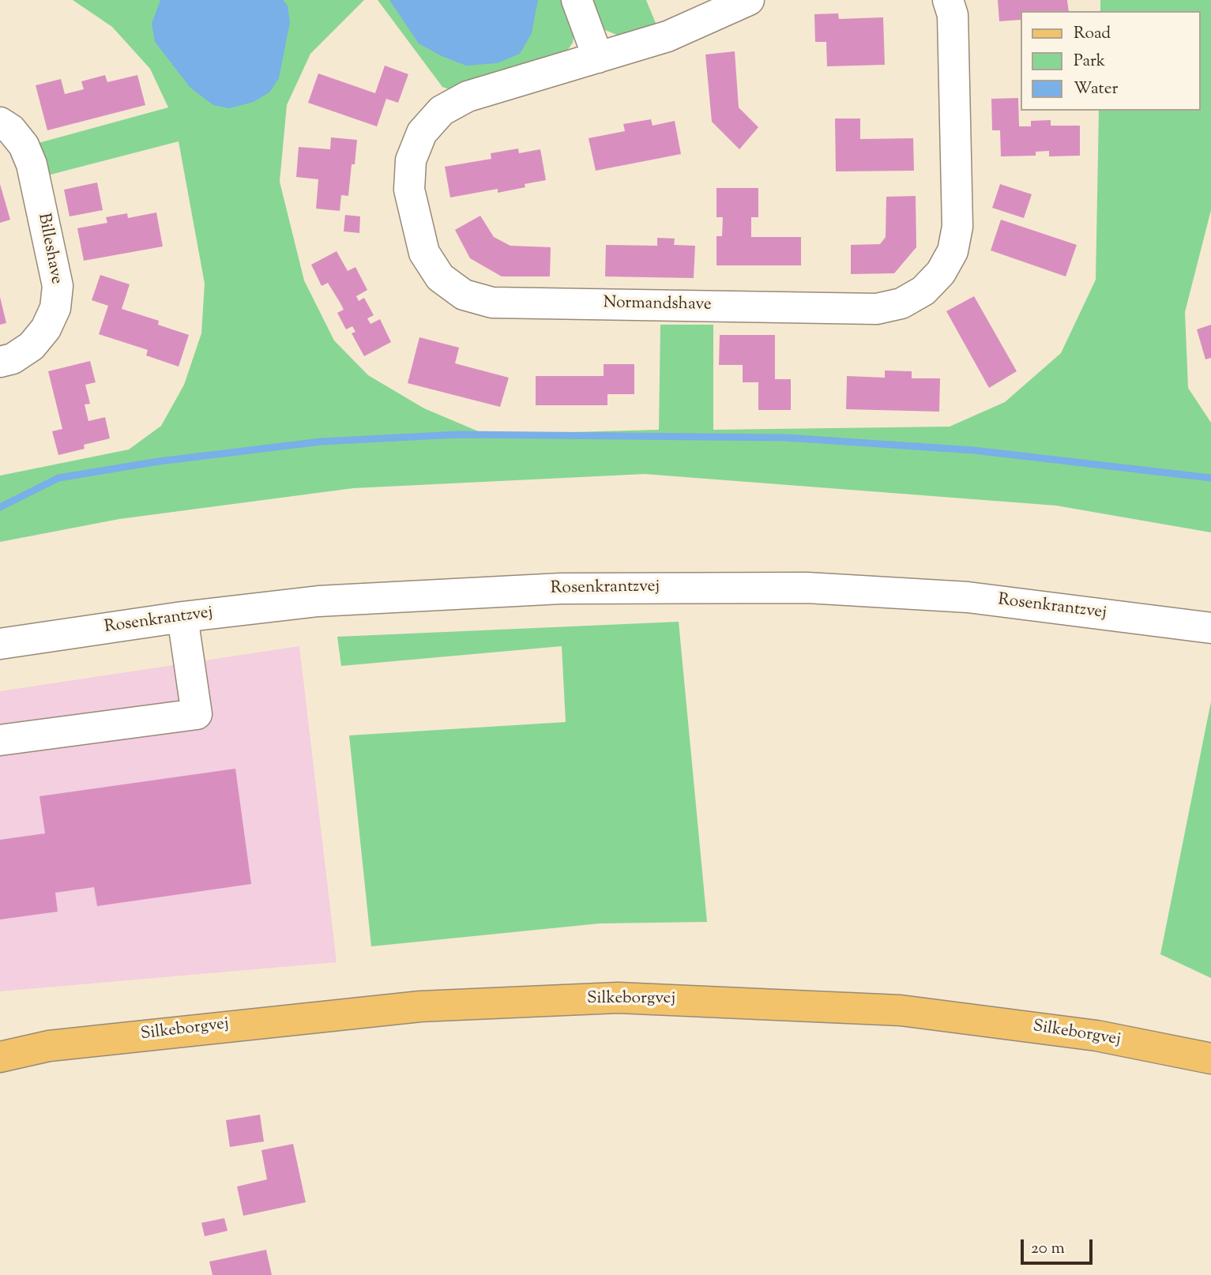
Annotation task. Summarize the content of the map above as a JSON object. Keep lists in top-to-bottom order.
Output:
{
  "streets": {
    "main road": ["Silkeborgvej"],
    "street": ["Billeshave", "Normandshave", "Rosenkrantzvej"]
  },
  "legend": ["Road", "Park", "Water"],
  "scale_bar": "20 m"
}
